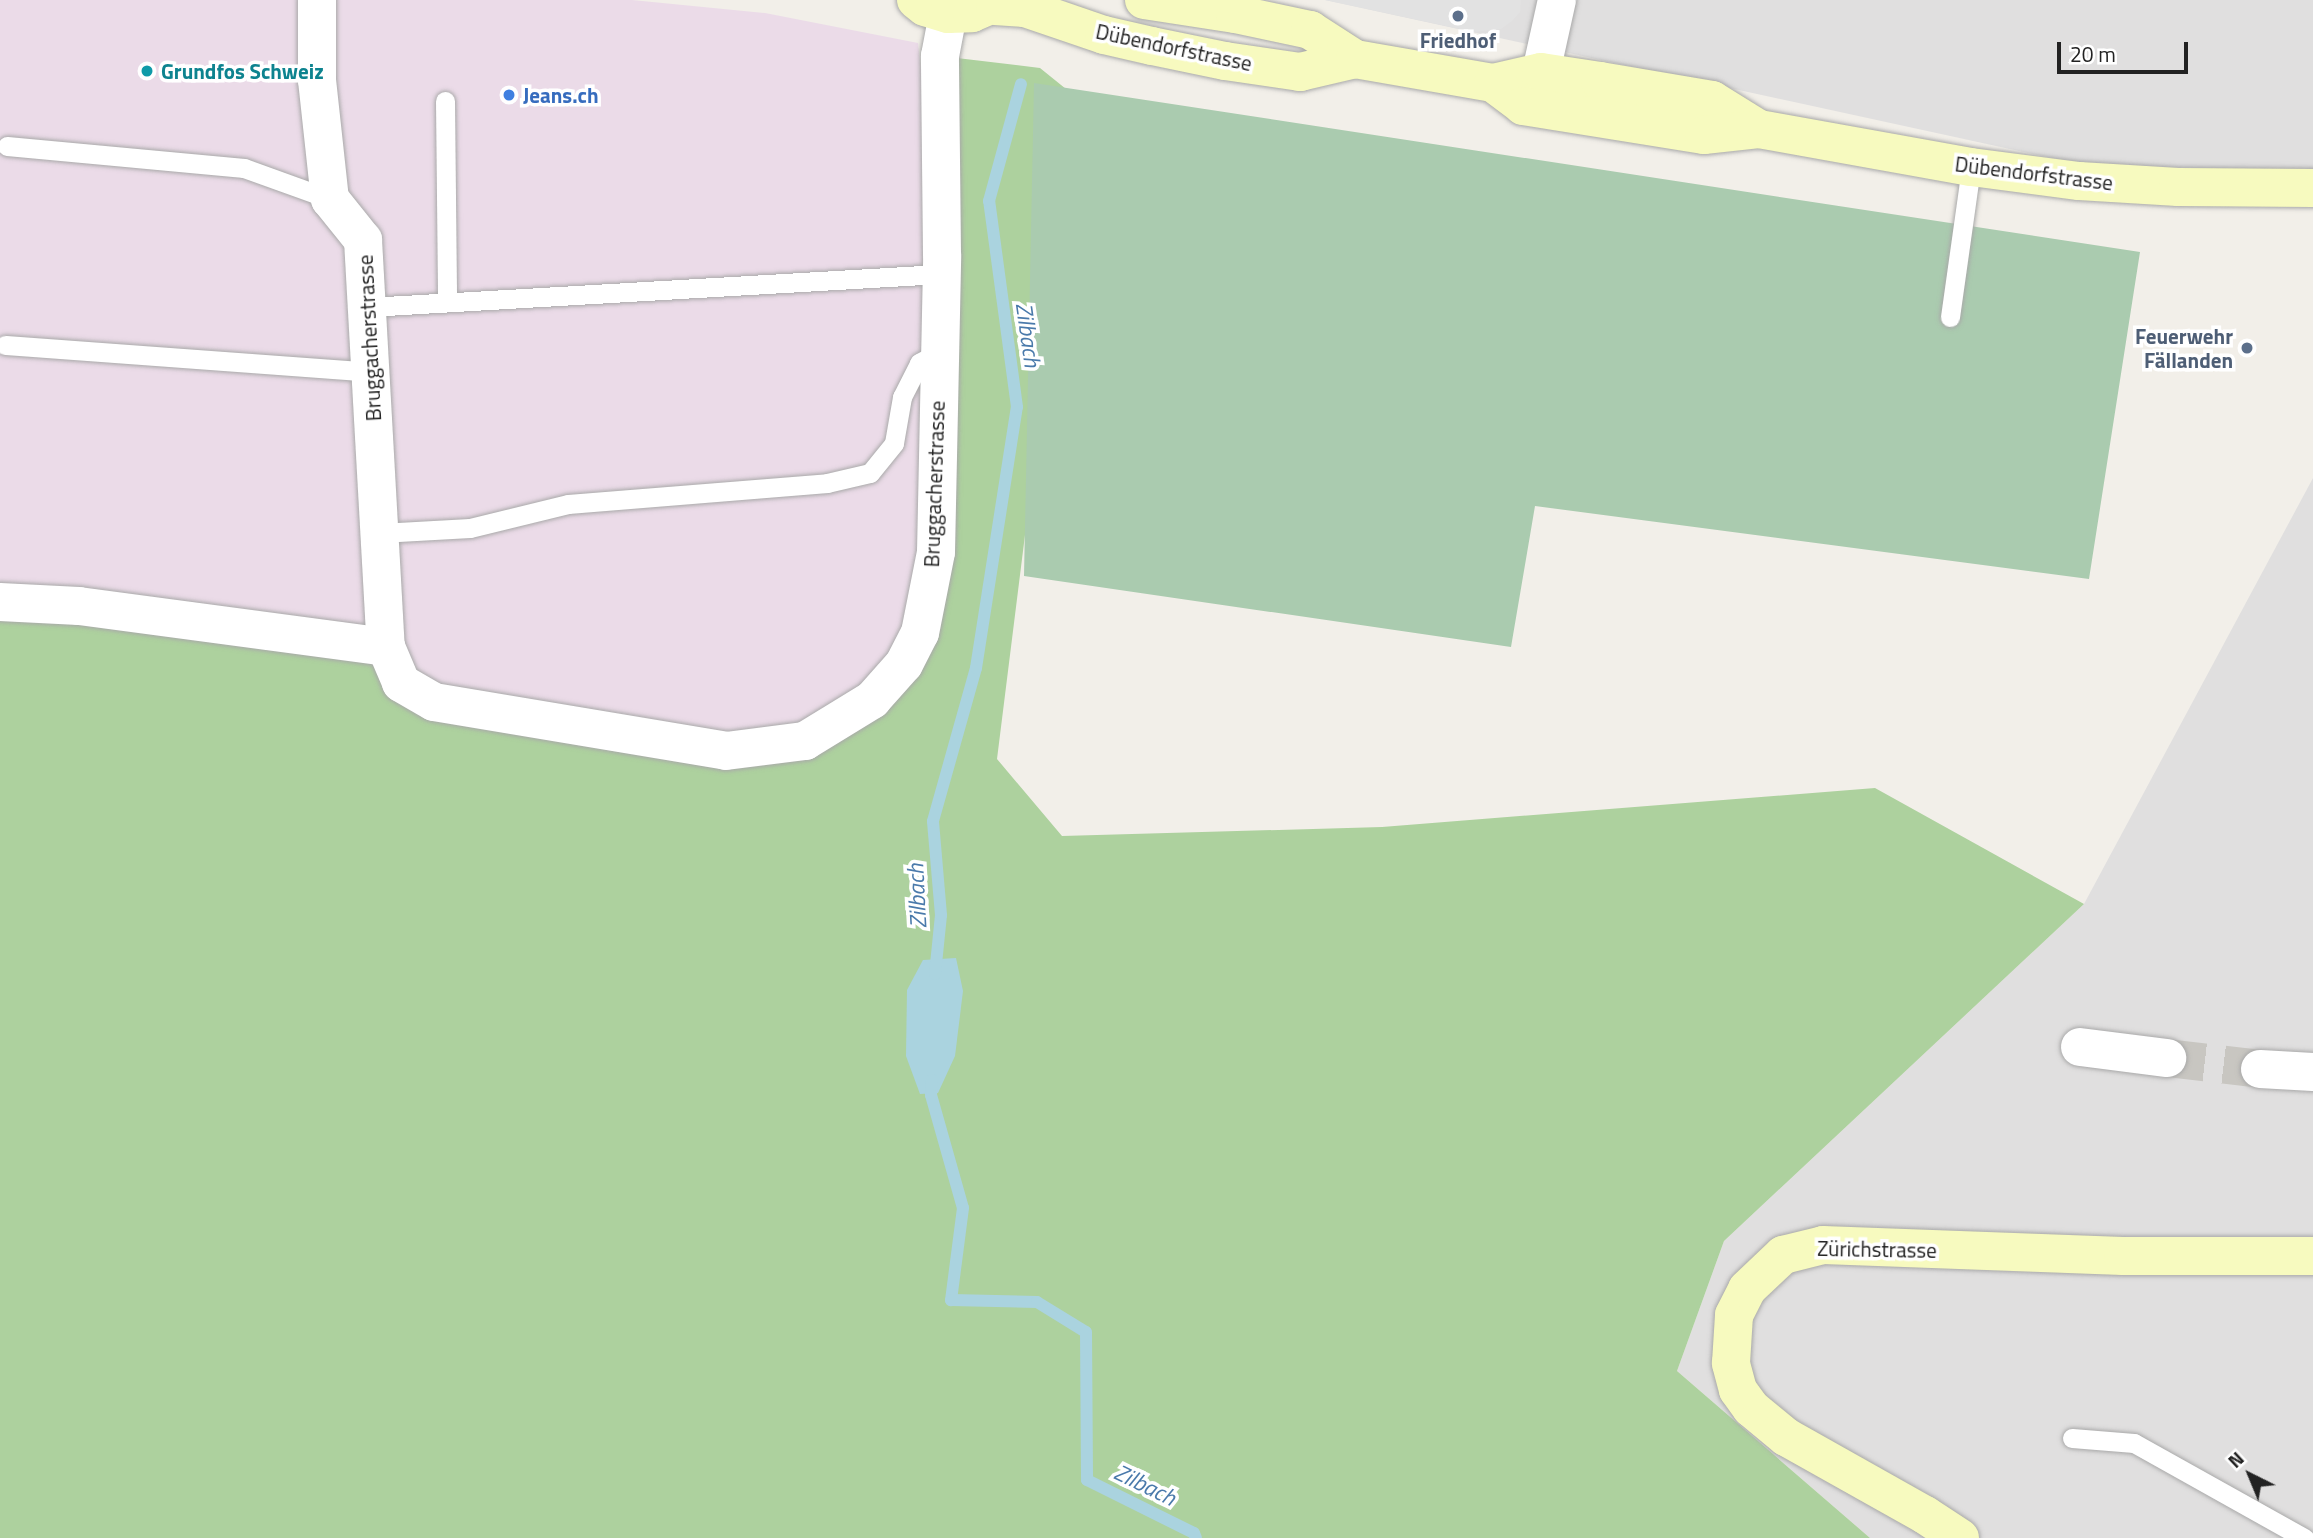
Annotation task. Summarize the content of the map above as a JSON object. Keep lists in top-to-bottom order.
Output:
{
  "streets": {
    "main road": ["Dübendorfstrasse", "Zürichstrasse"],
    "street": ["Bruggacherstrasse"]
  },
  "crossings": [
    ["Dübendorfstrasse", "Bruggacherstrasse"]
  ],
  "water": ["Zilbach"],
  "places": [
    "Friedhof",
    "Grundfos Schweiz",
    "Jeans.ch",
    "Feuerwehr Fällanden"
  ],
  "scale_bar": "20 m",
  "north": "top left"
}
